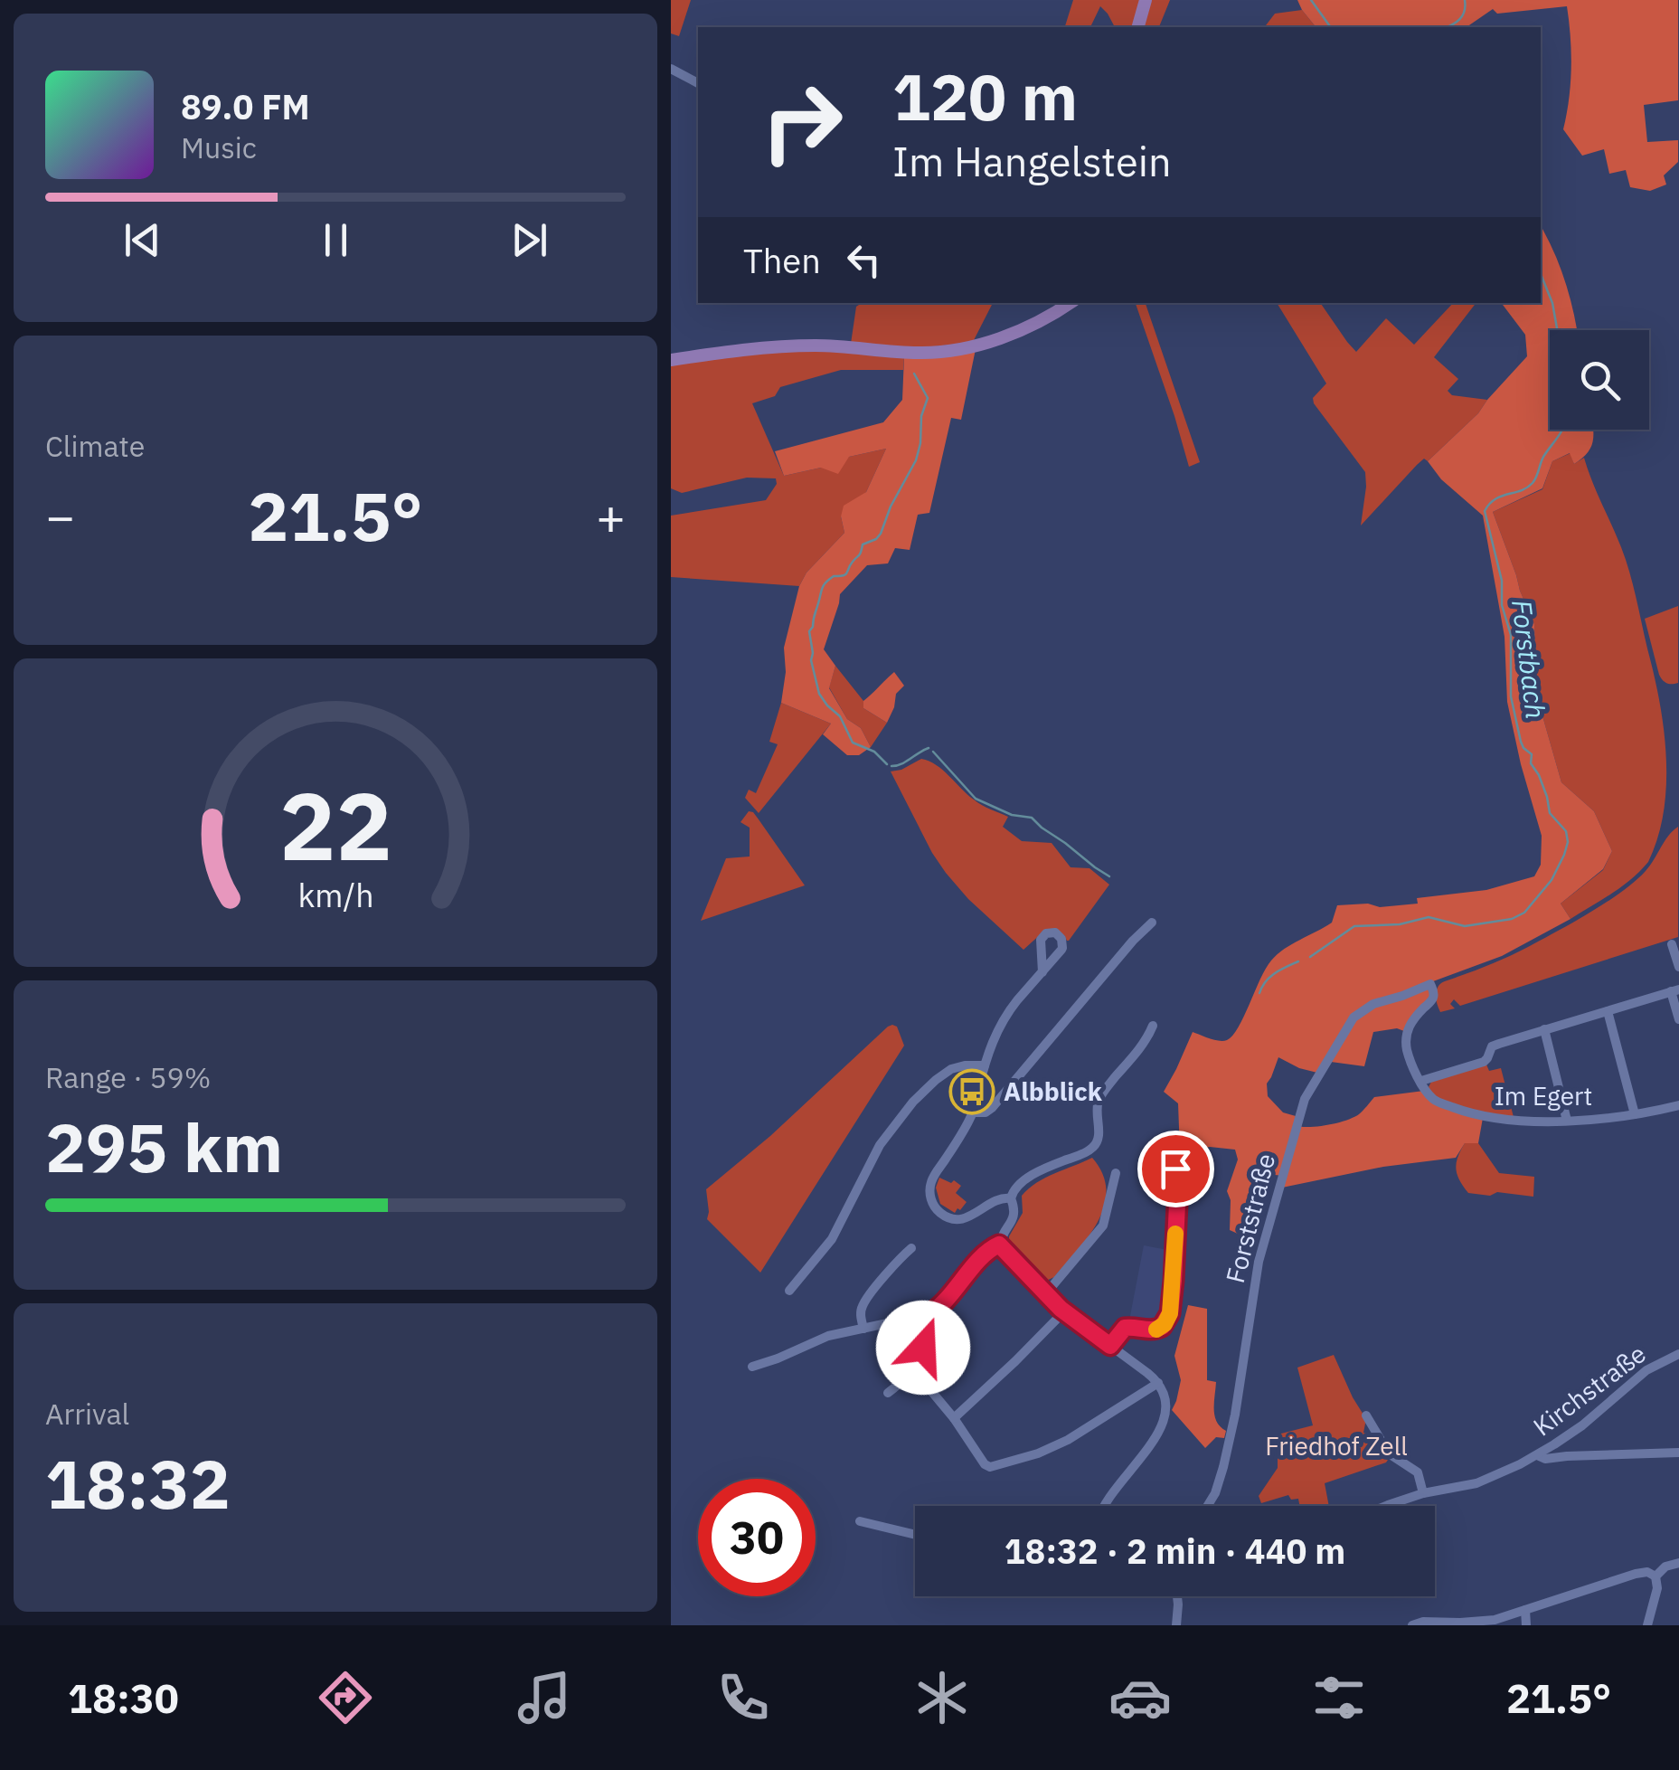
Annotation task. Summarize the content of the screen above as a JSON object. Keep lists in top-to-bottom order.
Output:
{
  "streets": {
    "street": ["Im Egert", "Forststraße", "Kirchstraße"]
  },
  "crossings": [
    ["Im Egert", "Forststraße"]
  ],
  "water": ["Forstbach"],
  "parks": ["Friedhof Zell"],
  "places": {
    "bus stop": ["Albblick"]
  },
  "page": {
    "turn": ["120 m", "Im Hangelstein"],
    "song": ["89.0 FM", "Music"],
    "then": "Then",
    "tile": [
      "Climate",
      ["Range · 59%", "295 km"],
      ["Arrival", "18:32"]
    ],
    "heat": ["−", "21.5°", "+"],
    "limit": "30",
    "trip": "18:32 · 2 min · 440 m",
    "tabs": ["18:30", "21.5°"],
    "gauge": ["22", "km/h"]
  }
}
